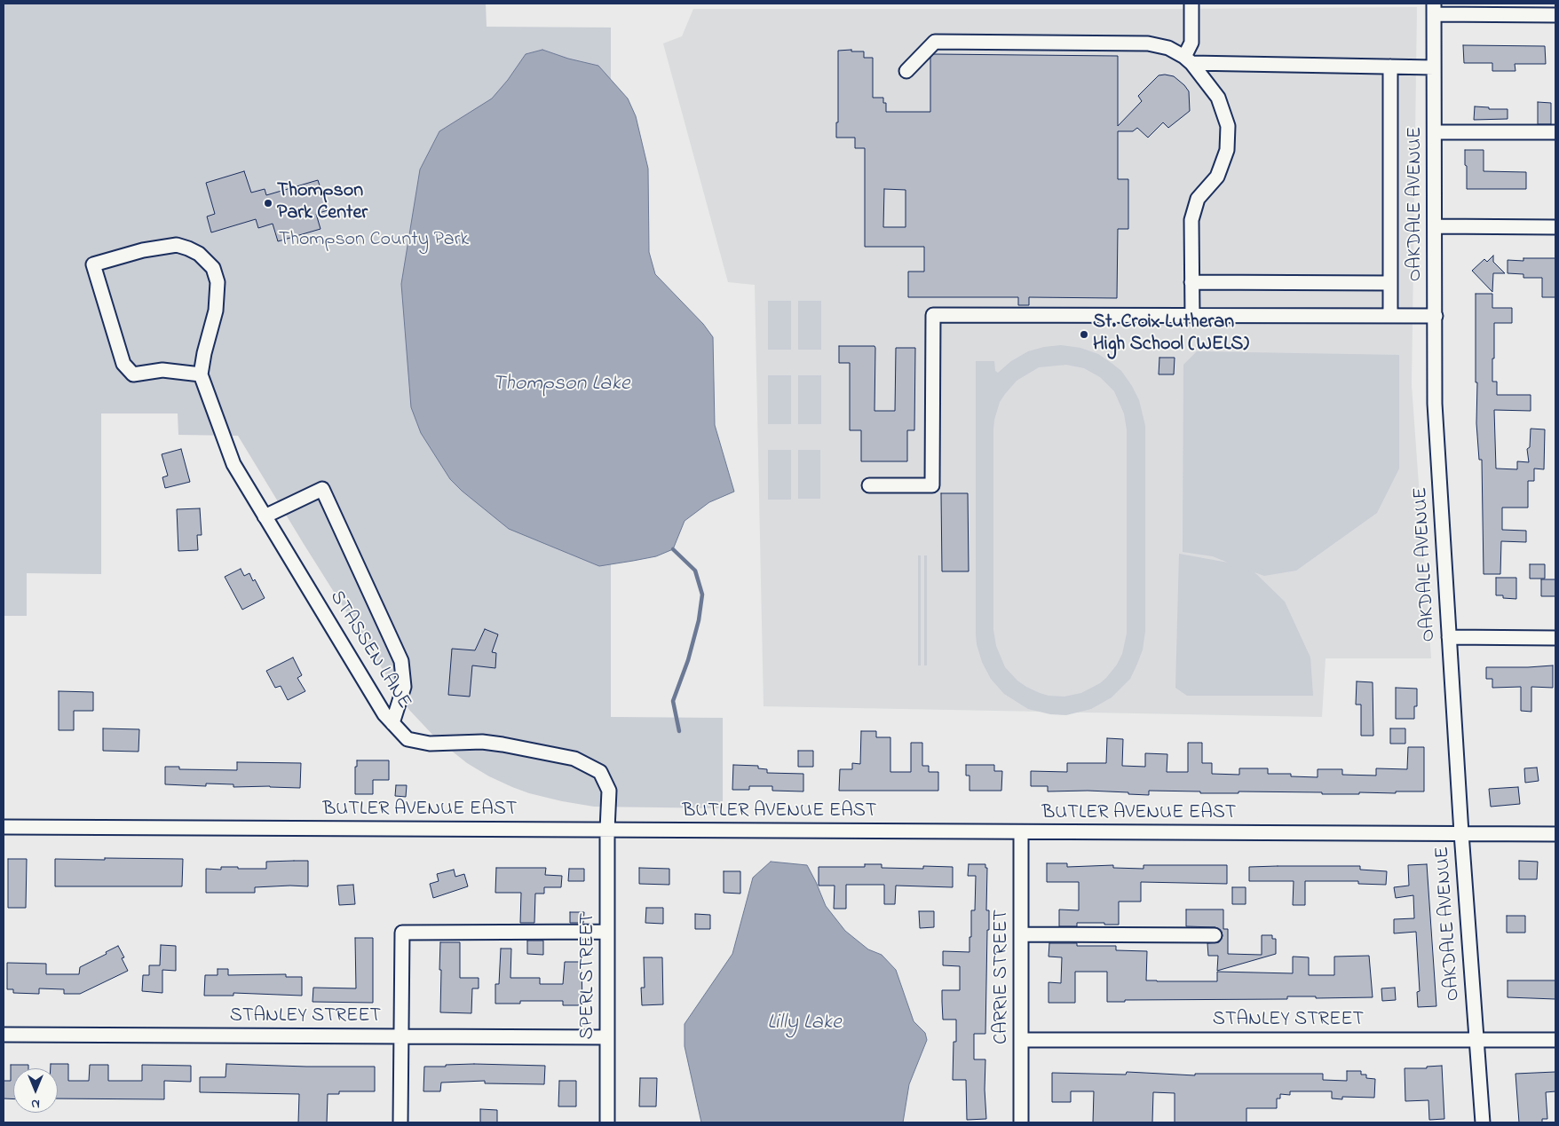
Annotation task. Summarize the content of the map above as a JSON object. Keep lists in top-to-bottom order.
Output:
{
  "streets": {
    "street": [
      "OAKDALE AVENUE",
      "STASSEN LANE",
      "BUTLER AVENUE EAST",
      "SPERL STREET",
      "CARRIE STREET",
      "STANLEY STREET"
    ]
  },
  "crossings": [
    ["OAKDALE AVENUE", "BUTLER AVENUE EAST"],
    ["OAKDALE AVENUE", "STANLEY STREET"],
    ["STASSEN LANE", "BUTLER AVENUE EAST"],
    ["STASSEN LANE", "SPERL STREET"],
    ["BUTLER AVENUE EAST", "SPERL STREET"],
    ["BUTLER AVENUE EAST", "CARRIE STREET"],
    ["SPERL STREET", "STANLEY STREET"],
    ["CARRIE STREET", "STANLEY STREET"]
  ],
  "water": ["Thompson Lake", "Lilly Lake"],
  "parks": ["Thompson County Park"],
  "places": ["Thompson Park Center", "St. Croix Lutheran High School (WELS)"],
  "north": "bottom"
}
